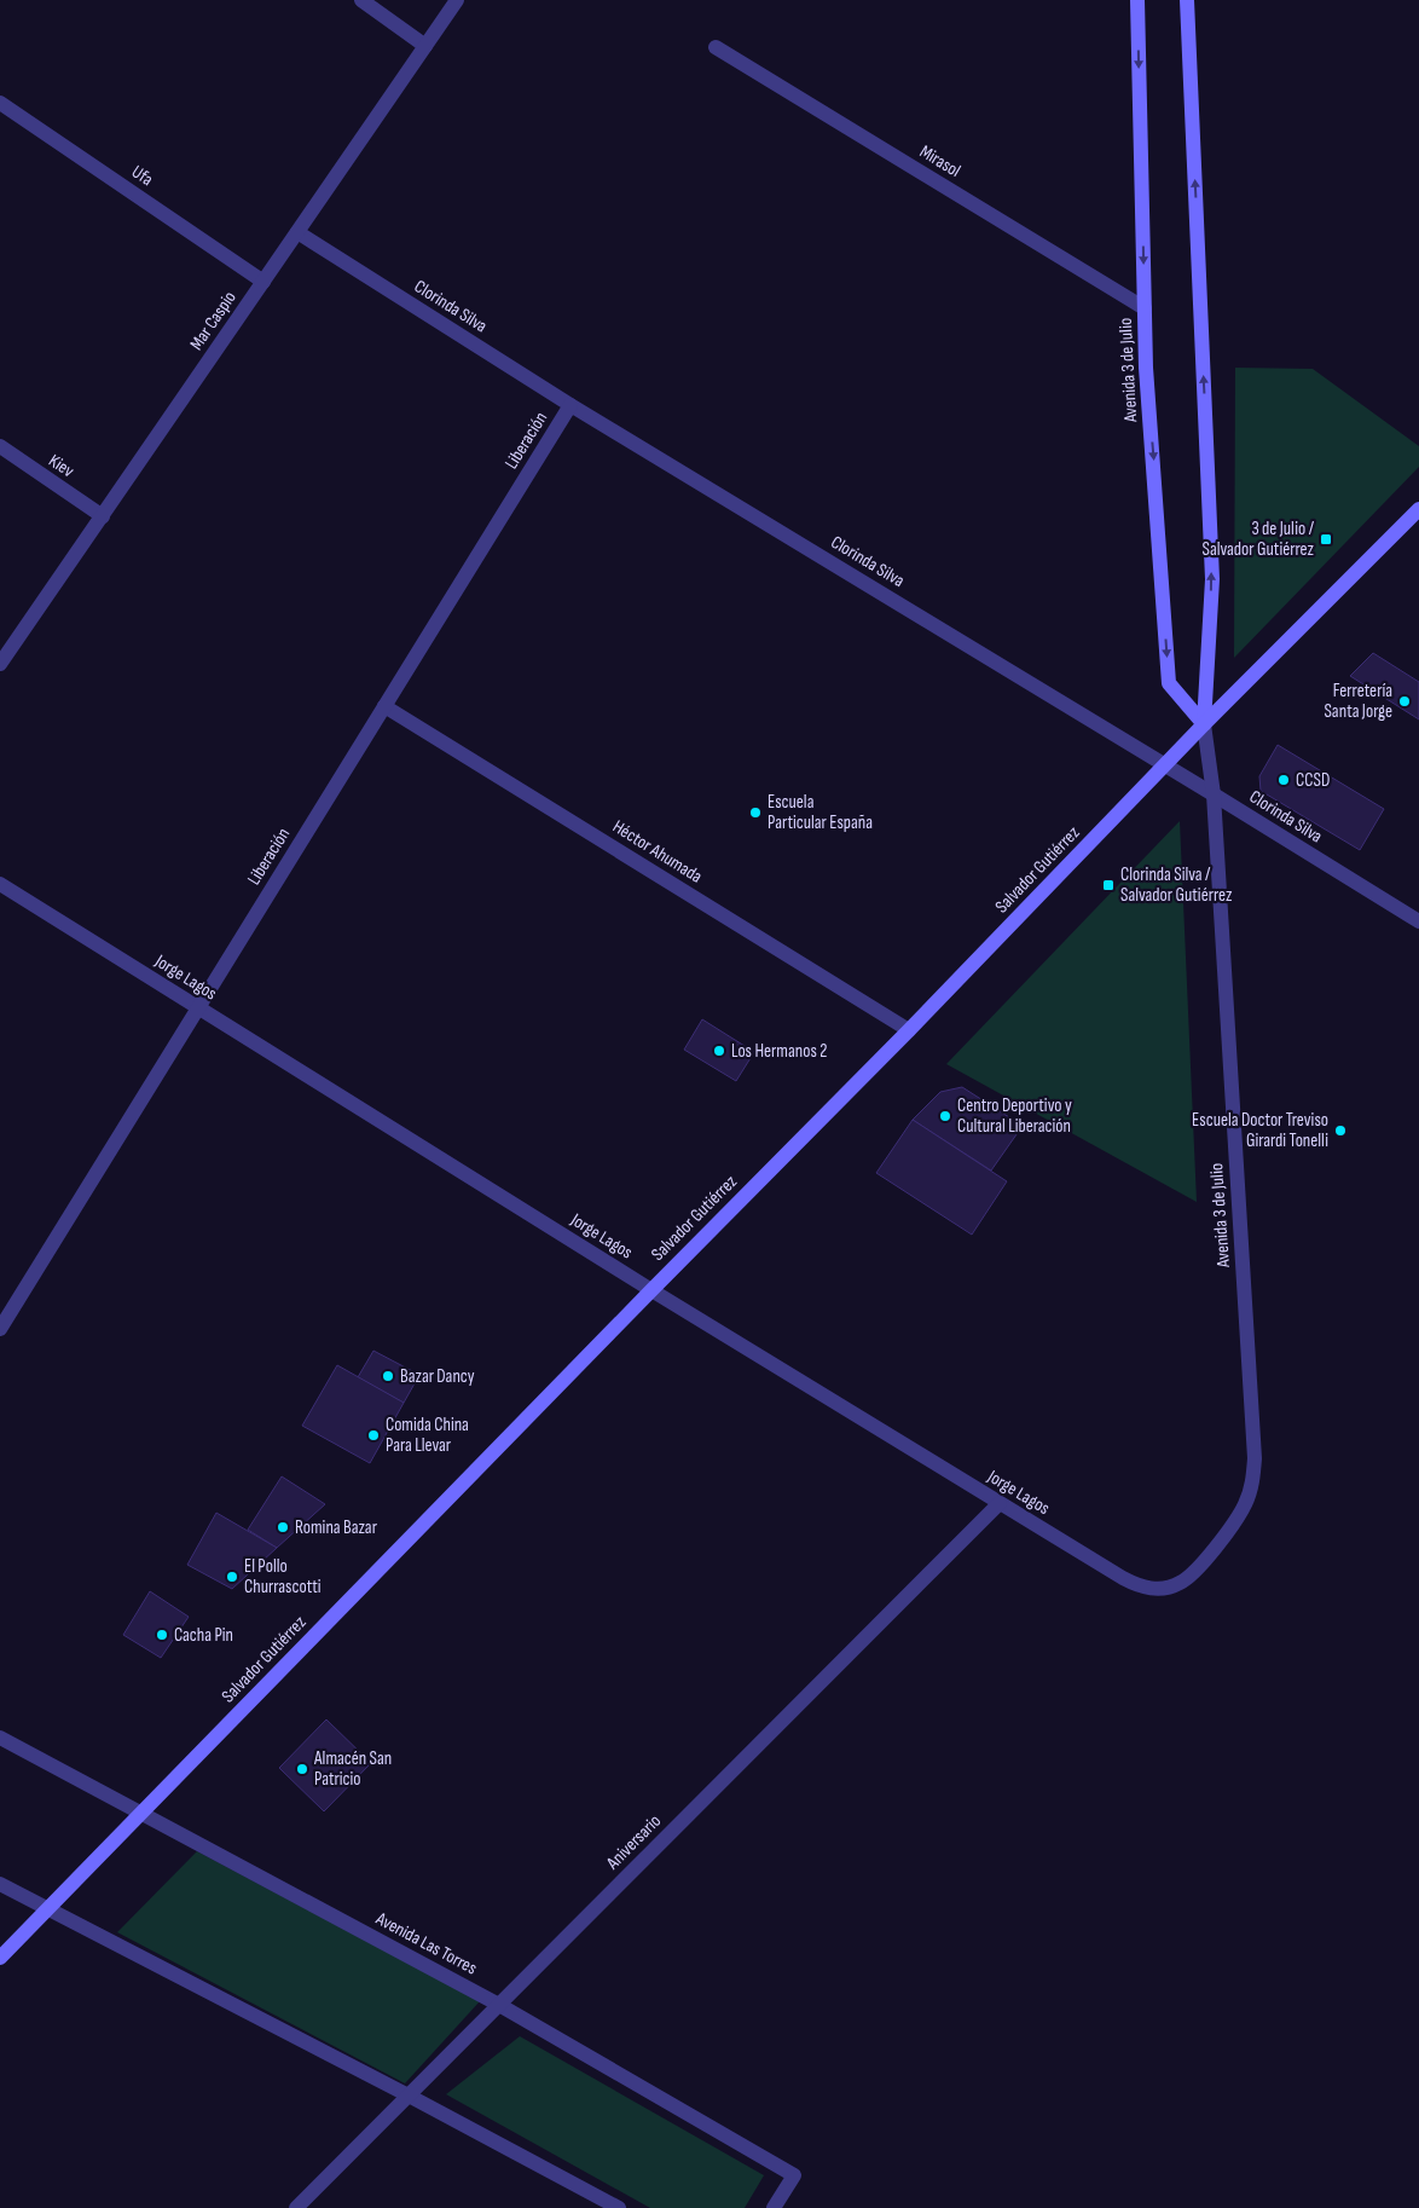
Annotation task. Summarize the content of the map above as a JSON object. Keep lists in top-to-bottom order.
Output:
{
  "streets": {
    "main road": ["Avenida 3 de Julio", "Salvador Gutiérrez"],
    "street": [
      "Mirasol",
      "Ufa",
      "Clorinda Silva",
      "Mar Caspio",
      "Liberación",
      "Kiev",
      "Héctor Ahumada",
      "Jorge Lagos",
      "Aniversario",
      "Avenida Las Torres"
    ]
  },
  "crossings": [
    ["Mirasol", "Avenida 3 de Julio"],
    ["Ufa", "Mar Caspio"],
    ["Clorinda Silva", "Mar Caspio"],
    ["Clorinda Silva", "Avenida 3 de Julio"],
    ["Clorinda Silva", "Liberación"],
    ["Clorinda Silva", "Salvador Gutiérrez"],
    ["Mar Caspio", "Kiev"],
    ["Avenida 3 de Julio", "Salvador Gutiérrez"],
    ["Avenida 3 de Julio", "Jorge Lagos"],
    ["Liberación", "Héctor Ahumada"],
    ["Liberación", "Jorge Lagos"],
    ["Héctor Ahumada", "Salvador Gutiérrez"],
    ["Salvador Gutiérrez", "Jorge Lagos"],
    ["Salvador Gutiérrez", "Avenida Las Torres"],
    ["Jorge Lagos", "Aniversario"],
    ["Aniversario", "Avenida Las Torres"]
  ],
  "places": {
    "transit": ["3 de Julio / Salvador Gutiérrez", "Clorinda Silva / Salvador Gutiérrez"],
    "other": [
      "Ferretería Santa Jorge",
      "CCSD",
      "Escuela Particular España",
      "Los Hermanos 2",
      "Centro Deportivo y Cultural Liberación",
      "Escuela Doctor Treviso Girardi Tonelli",
      "Bazar Dancy",
      "Comida China Para Llevar",
      "Romina Bazar",
      "El Pollo Churrascotti",
      "Cacha Pin",
      "Almacén San Patricio"
    ]
  }
}
